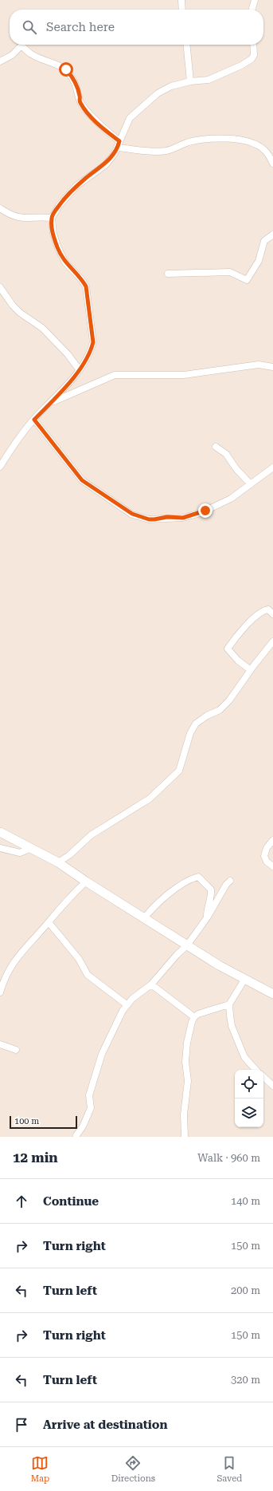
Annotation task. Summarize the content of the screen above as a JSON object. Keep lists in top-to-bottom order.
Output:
{
  "scale_bar": "100 m",
  "page": {
    "search": "Search here",
    "scale": "100 m",
    "heading": ["12 min", "Walk · 960 m"],
    "list": [
      ["Continue", "140 m"],
      ["Turn right", "150 m"],
      ["Turn left", "200 m"],
      ["Turn right", "150 m"],
      ["Turn left", "320 m"],
      "Arrive at destination"
    ],
    "nav": ["Map", "Directions", "Saved"]
  }
}
